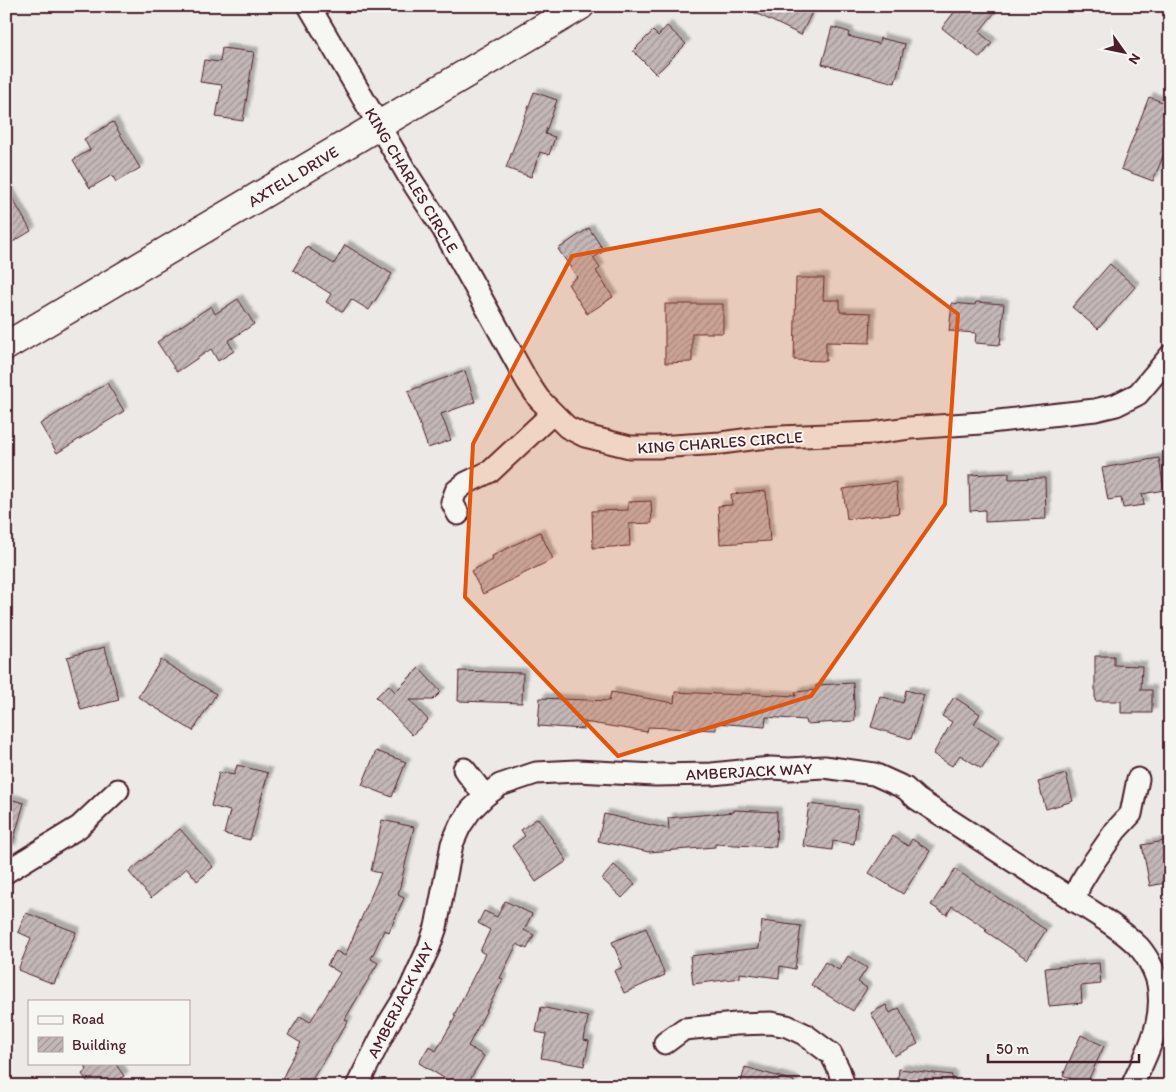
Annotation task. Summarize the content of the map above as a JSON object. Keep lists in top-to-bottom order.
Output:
{
  "streets": {
    "street": ["AXTELL DRIVE", "KING CHARLES CIRCLE", "AMBERJACK WAY"]
  },
  "crossings": [
    ["AXTELL DRIVE", "KING CHARLES CIRCLE"]
  ],
  "legend": ["Road", "Building"],
  "scale_bar": "50 m",
  "north": "bottom right"
}
